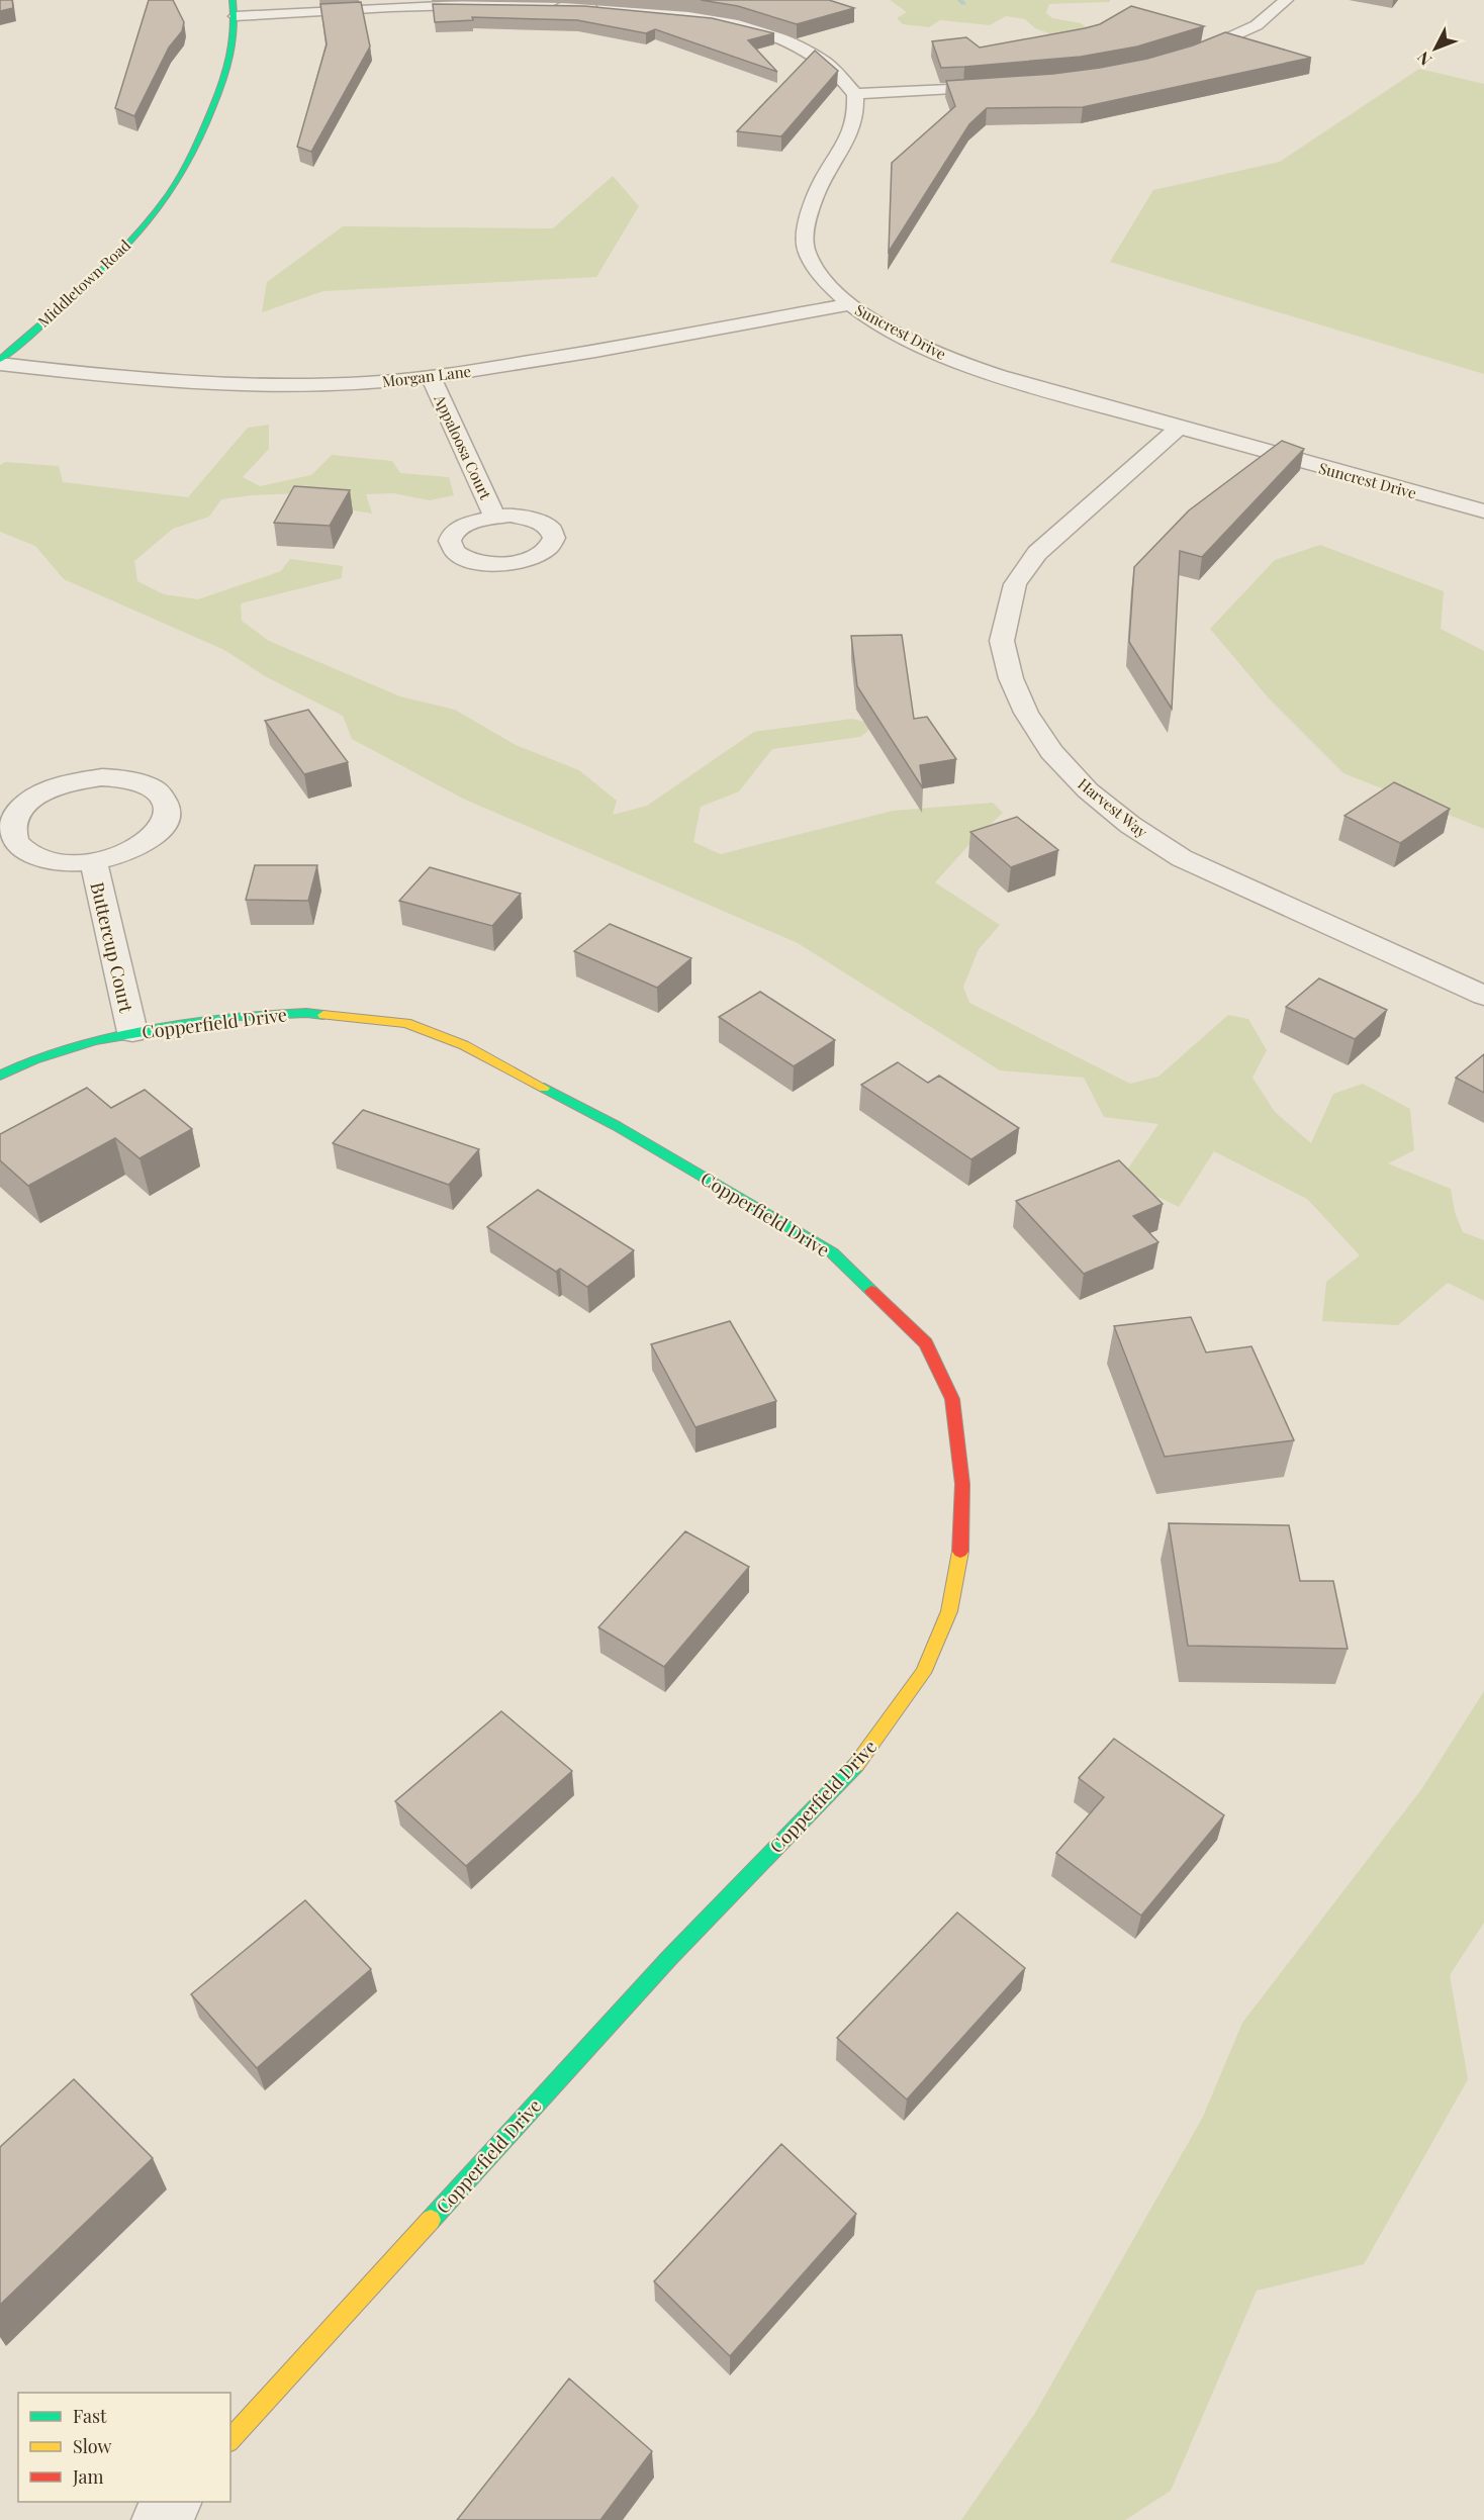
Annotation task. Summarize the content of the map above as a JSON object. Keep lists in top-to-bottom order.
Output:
{
  "streets": {
    "street": [
      "Middletown Road",
      "Suncrest Drive",
      "Morgan Lane",
      "Appaloosa Court",
      "Harvest Way",
      "Buttercup Court",
      "Copperfield Drive"
    ]
  },
  "crossings": [
    ["Suncrest Drive", "Morgan Lane"],
    ["Suncrest Drive", "Harvest Way"],
    ["Morgan Lane", "Appaloosa Court"],
    ["Buttercup Court", "Copperfield Drive"]
  ],
  "legend": ["Fast", "Slow", "Jam"],
  "north": "bottom left"
}
